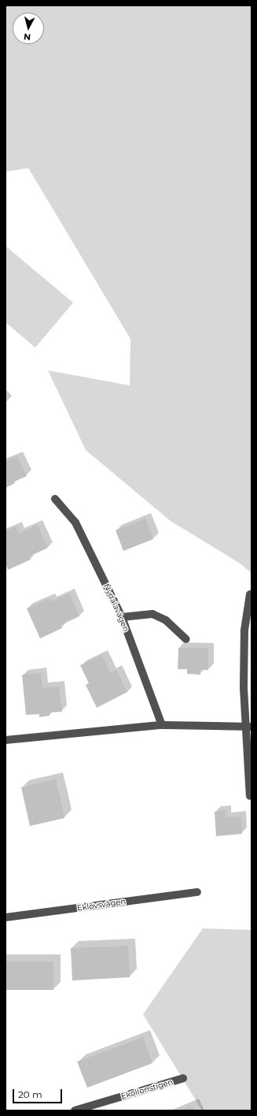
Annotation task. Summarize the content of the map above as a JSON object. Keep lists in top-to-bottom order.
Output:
{
  "streets": {
    "street": ["Nydalavägen", "Eklövsvägen", "Ekollonstigen"]
  },
  "scale_bar": "20 m",
  "north": "bottom"
}
